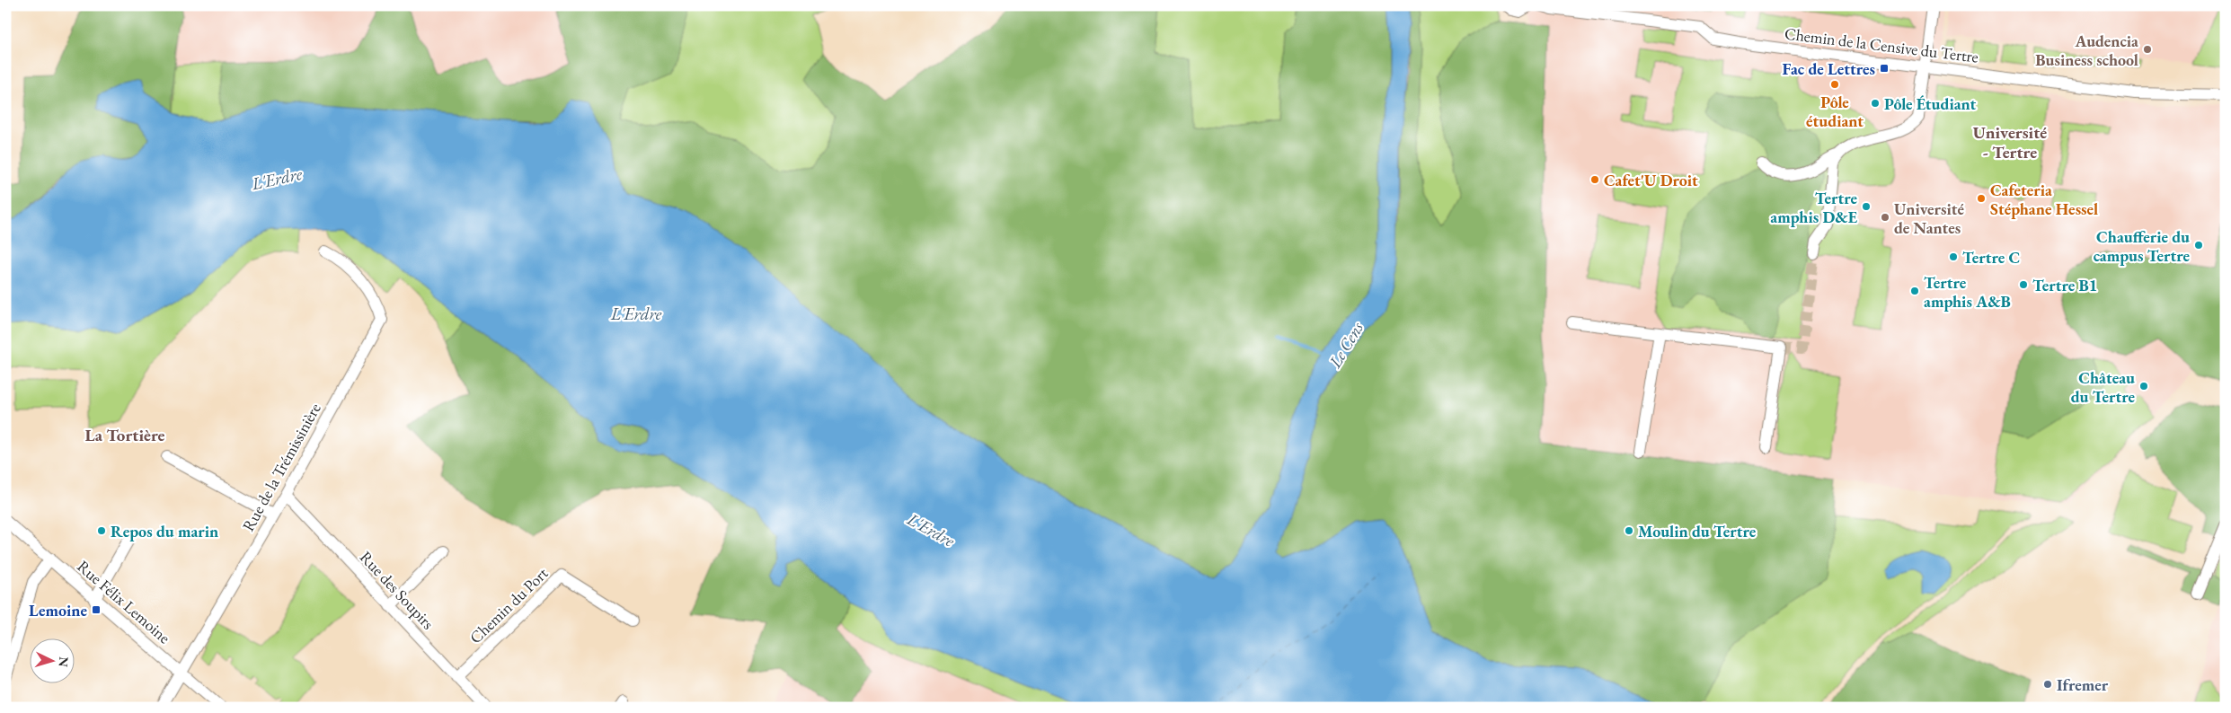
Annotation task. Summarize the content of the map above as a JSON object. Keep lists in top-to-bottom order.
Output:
{
  "streets": {
    "street": [
      "Chemin de la Censive du Tertre",
      "Rue de la Trémissinière",
      "Rue des Soupirs",
      "Rue Félix Lemoine",
      "Chemin du Port"
    ]
  },
  "crossings": [
    ["Rue de la Trémissinière", "Rue des Soupirs"],
    ["Rue de la Trémissinière", "Rue Félix Lemoine"],
    ["Rue des Soupirs", "Chemin du Port"]
  ],
  "districts": ["Université - Tertre", "La Tortière"],
  "water": ["L'Erdre", "Le Cens"],
  "places": {
    "other": [
      "Audencia Business school",
      "Pôle étudiant",
      "Pôle Étudiant",
      "Cafet'U Droit",
      "Cafeteria Stéphane Hessel",
      "Tertre amphis D&E",
      "Université de Nantes",
      "Chaufferie du campus Tertre",
      "Tertre C",
      "Tertre B1",
      "Tertre amphis A&B",
      "Château du Tertre",
      "Repos du marin",
      "Moulin du Tertre",
      "Ifremer"
    ],
    "transit": ["Fac de Lettres", "Lemoine"]
  },
  "north": "right"
}
